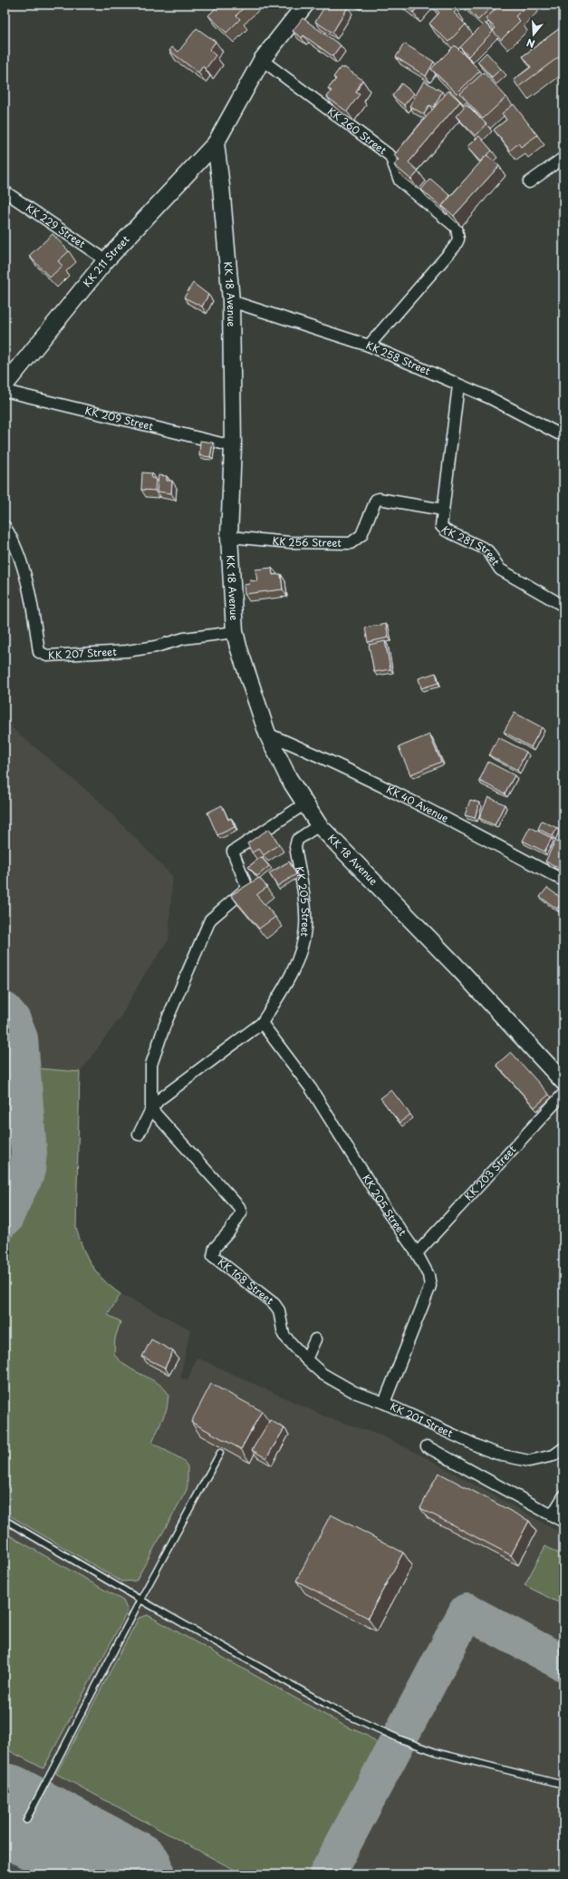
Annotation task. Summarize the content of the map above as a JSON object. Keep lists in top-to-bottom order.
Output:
{
  "streets": {
    "main road": ["KK 211 Street", "KK 18 Avenue"],
    "street": [
      "KK 260 Street",
      "KK 229 Street",
      "KK 258 Street",
      "KK 209 Street",
      "KK 256 Street",
      "KK 281 Street",
      "KK 207 Street",
      "KK 40 Avenue",
      "KK 205 Street",
      "KK 203 Street",
      "KK 168 Street",
      "KK 201 Street"
    ]
  },
  "crossings": [
    ["KK 260 Street", "KK 258 Street"],
    ["KK 229 Street", "KK 211 Street"],
    ["KK 211 Street", "KK 18 Avenue"],
    ["KK 18 Avenue", "KK 258 Street"],
    ["KK 18 Avenue", "KK 209 Street"],
    ["KK 18 Avenue", "KK 256 Street"],
    ["KK 18 Avenue", "KK 207 Street"],
    ["KK 18 Avenue", "KK 40 Avenue"],
    ["KK 18 Avenue", "KK 205 Street"],
    ["KK 258 Street", "KK 281 Street"],
    ["KK 256 Street", "KK 281 Street"],
    ["KK 205 Street", "KK 203 Street"],
    ["KK 205 Street", "KK 168 Street"],
    ["KK 205 Street", "KK 201 Street"],
    ["KK 168 Street", "KK 201 Street"]
  ],
  "north": "bottom"
}
